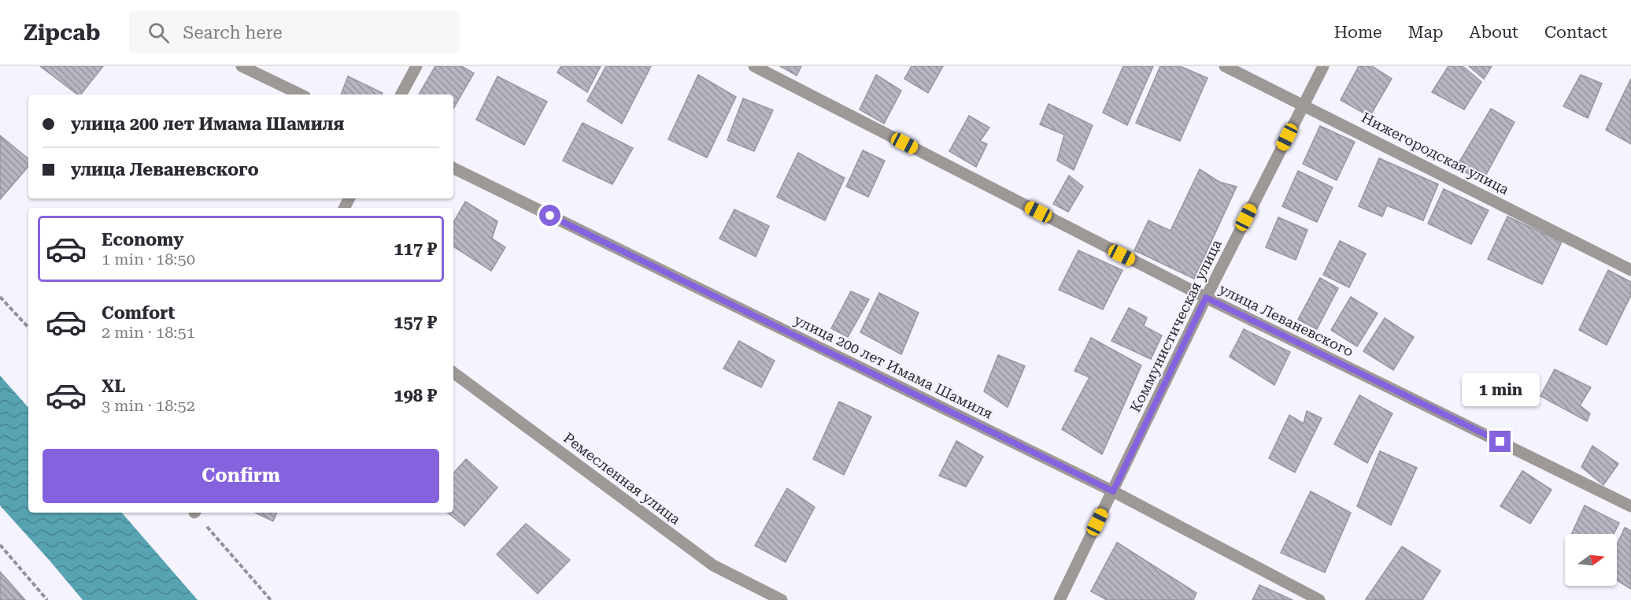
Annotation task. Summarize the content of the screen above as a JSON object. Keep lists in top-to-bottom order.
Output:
{
  "streets": {
    "street": [
      "Нижегородская улица",
      "улица Леваневского",
      "Коммунистическая улица",
      "улица 200 лет Имама Шамиля",
      "Ремесленная улица"
    ]
  },
  "crossings": [
    ["Нижегородская улица", "Коммунистическая улица"],
    ["улица Леваневского", "Коммунистическая улица"],
    ["Коммунистическая улица", "улица 200 лет Имама Шамиля"]
  ],
  "north": "right",
  "page": {
    "header": "Zipcab",
    "search": "Search here",
    "nav": [
      "Home",
      "Map",
      "About",
      "Contact"
    ],
    "banner": ["улица 200 лет Имама Шамиля", "улица Леваневского"],
    "list": [
      {
        "name": "Economy",
        "note": "1 min · 18:50",
        "value": "117 ₽"
      },
      {
        "name": "Comfort",
        "note": "2 min · 18:51",
        "value": "157 ₽"
      },
      {
        "name": "XL",
        "note": "3 min · 18:52",
        "value": "198 ₽"
      }
    ],
    "bubble": "1 min",
    "buttons": "Confirm"
  }
}
